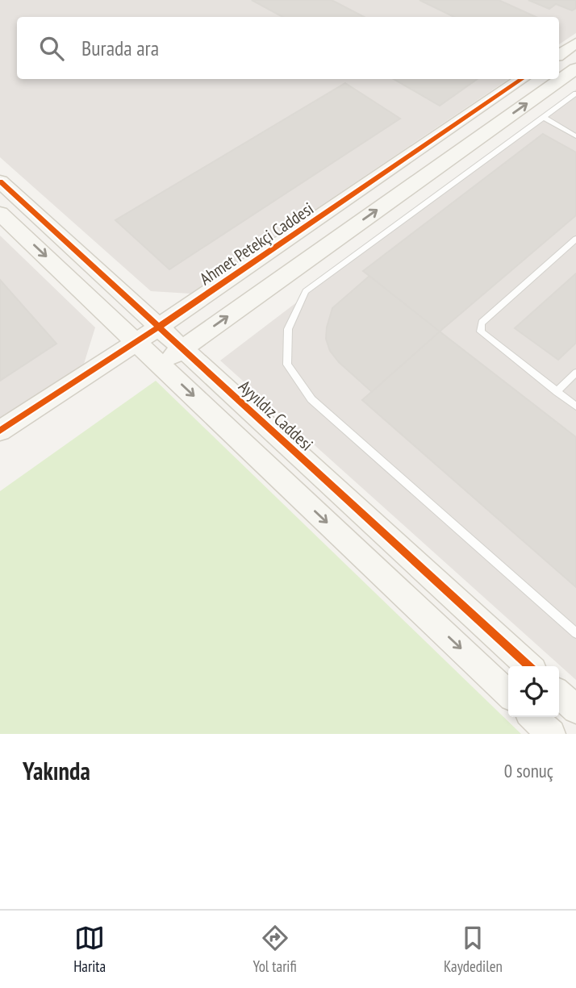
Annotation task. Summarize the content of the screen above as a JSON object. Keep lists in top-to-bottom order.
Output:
{
  "streets": {
    "street": ["Ahmet Petekçi Caddesi", "Ayyıldız Caddesi"]
  },
  "crossings": [
    ["Ahmet Petekçi Caddesi", "Ayyıldız Caddesi"]
  ],
  "page": {
    "search": "Burada ara",
    "heading": ["Yakında", "0 sonuç"],
    "nav": ["Harita", "Yol tarifi", "Kaydedilen"]
  }
}
